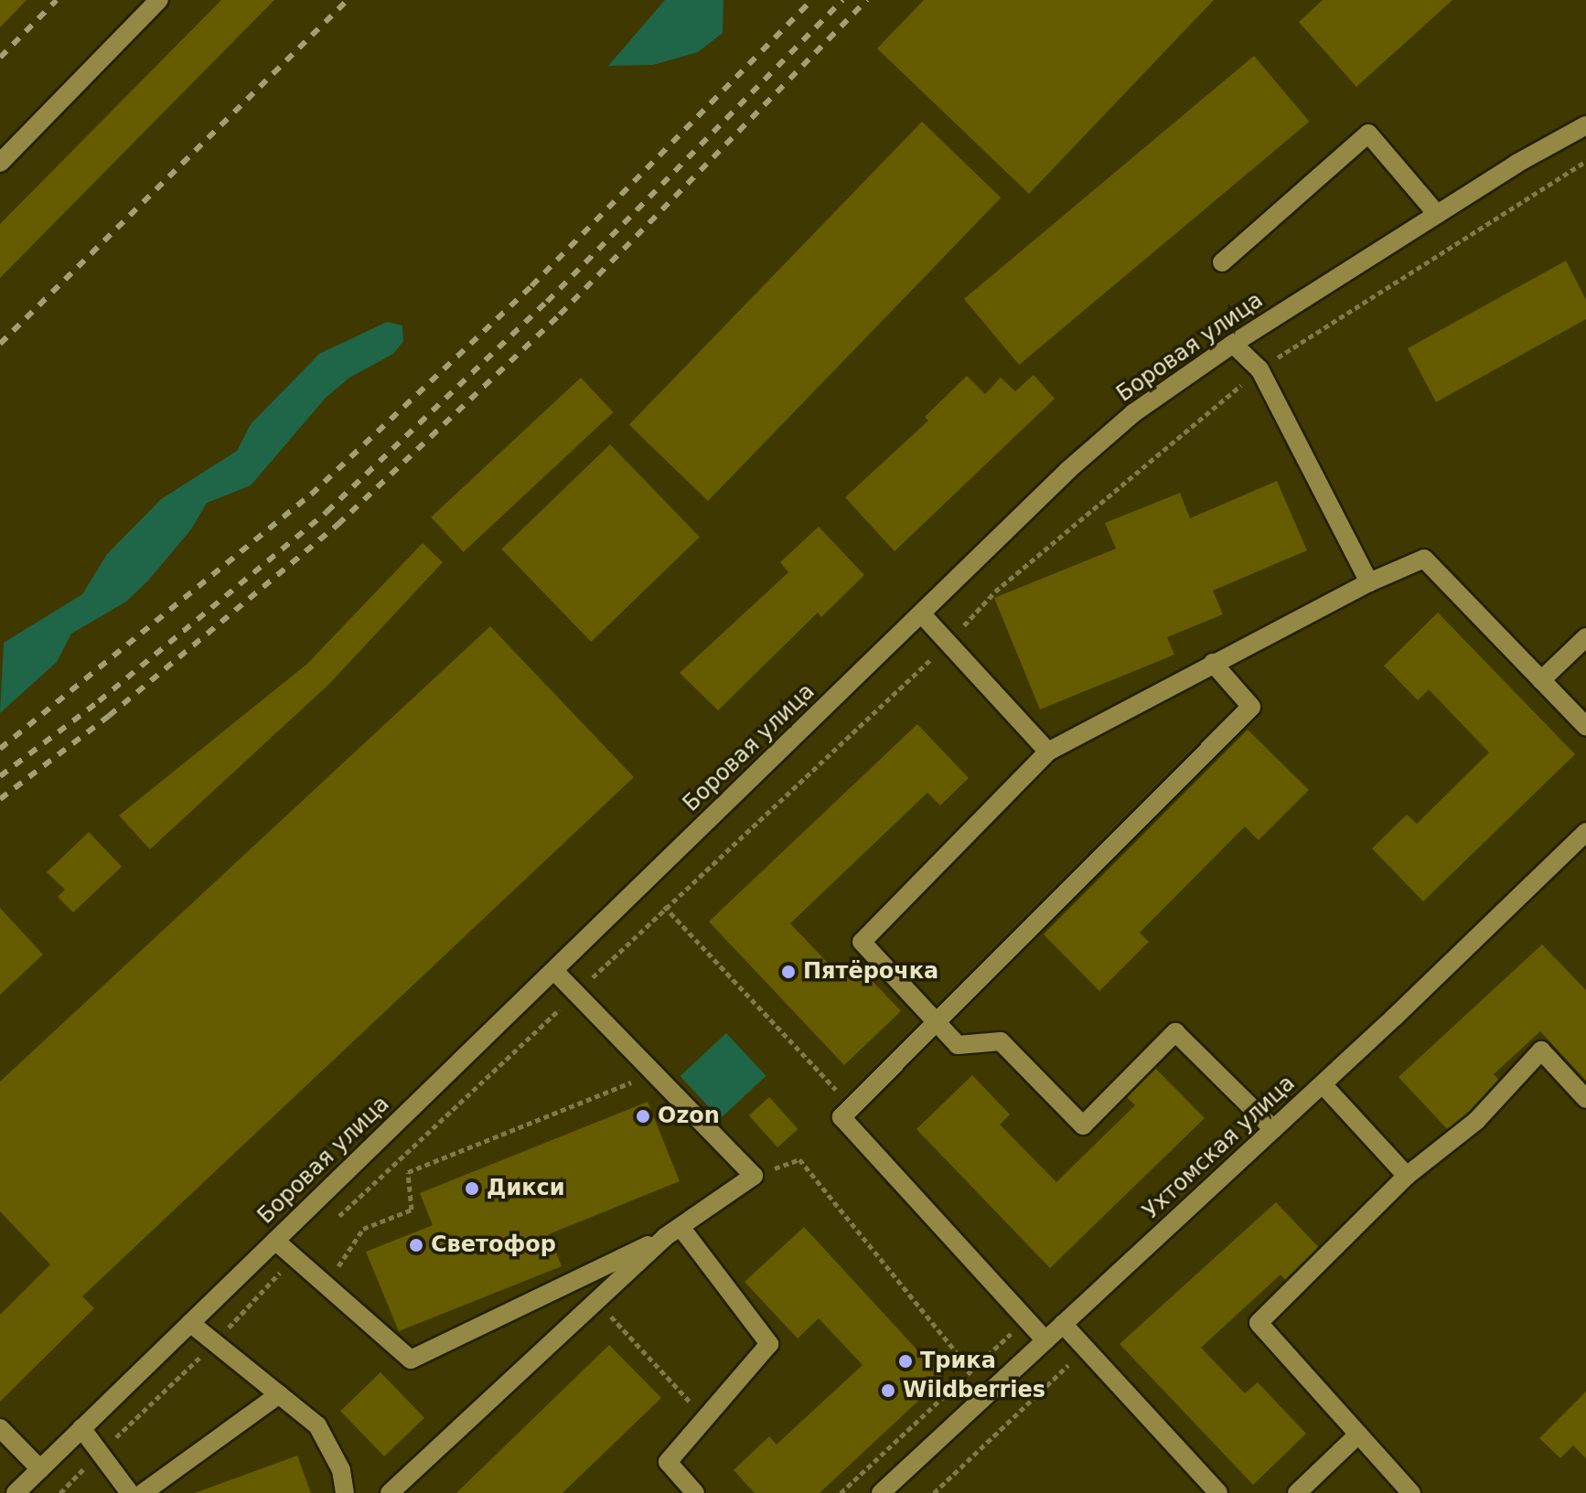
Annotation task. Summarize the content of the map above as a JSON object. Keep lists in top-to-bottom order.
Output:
{
  "streets": {
    "street": ["Боровая улица", "Ухтомская улица"]
  },
  "places": [
    "Пятёрочка",
    "Ozon",
    "Дикси",
    "Светофор",
    "Трика",
    "Wildberries"
  ]
}
